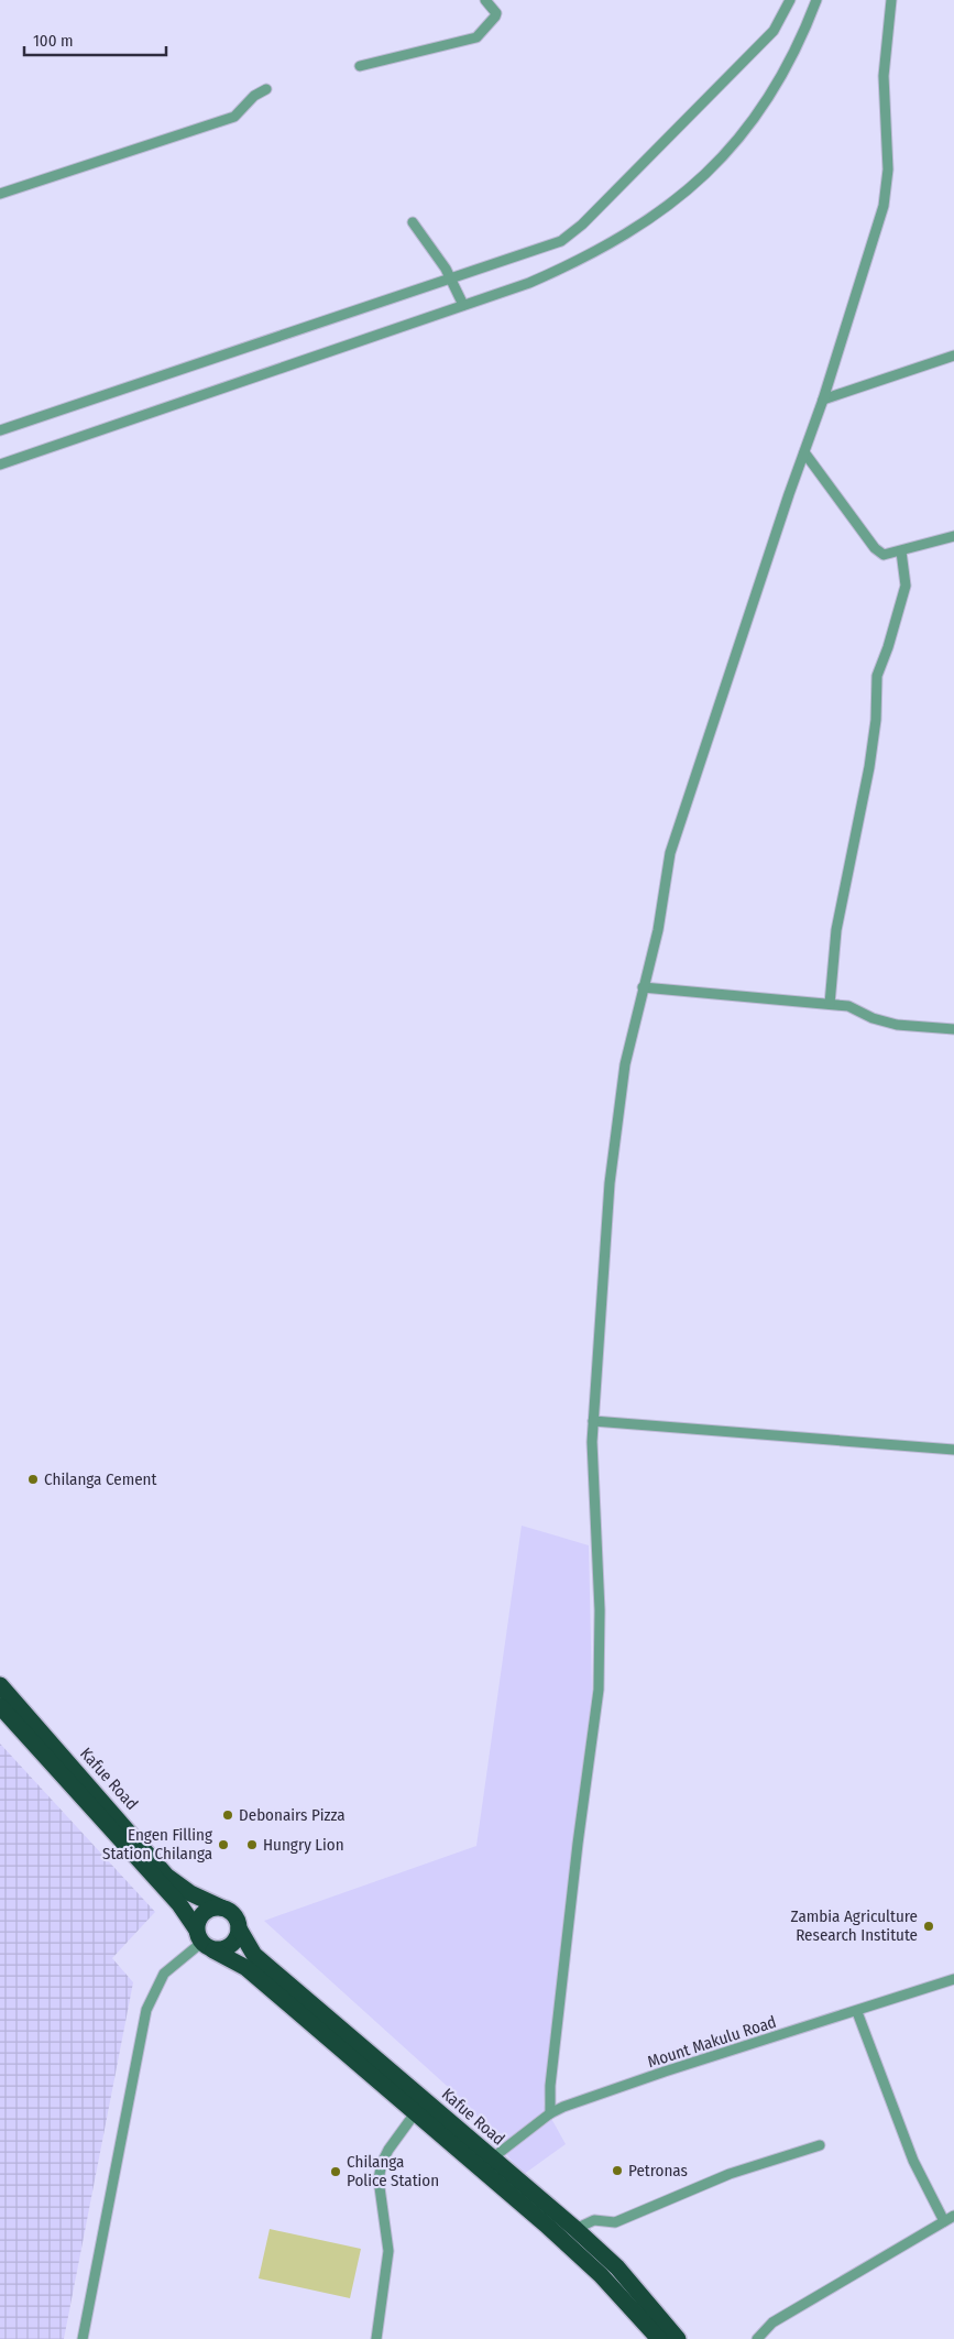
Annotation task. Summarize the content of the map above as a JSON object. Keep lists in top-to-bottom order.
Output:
{
  "streets": {
    "highway": ["Kafue Road"],
    "street": ["Mount Makulu Road"]
  },
  "crossings": [
    ["Kafue Road", "Mount Makulu Road"]
  ],
  "places": [
    "Chilanga Cement",
    "Debonairs Pizza",
    "Engen Filling Station Chilanga",
    "Hungry Lion",
    "Zambia Agriculture Research Institute",
    "Petronas",
    "Chilanga Police Station"
  ],
  "scale_bar": "100 m"
}
